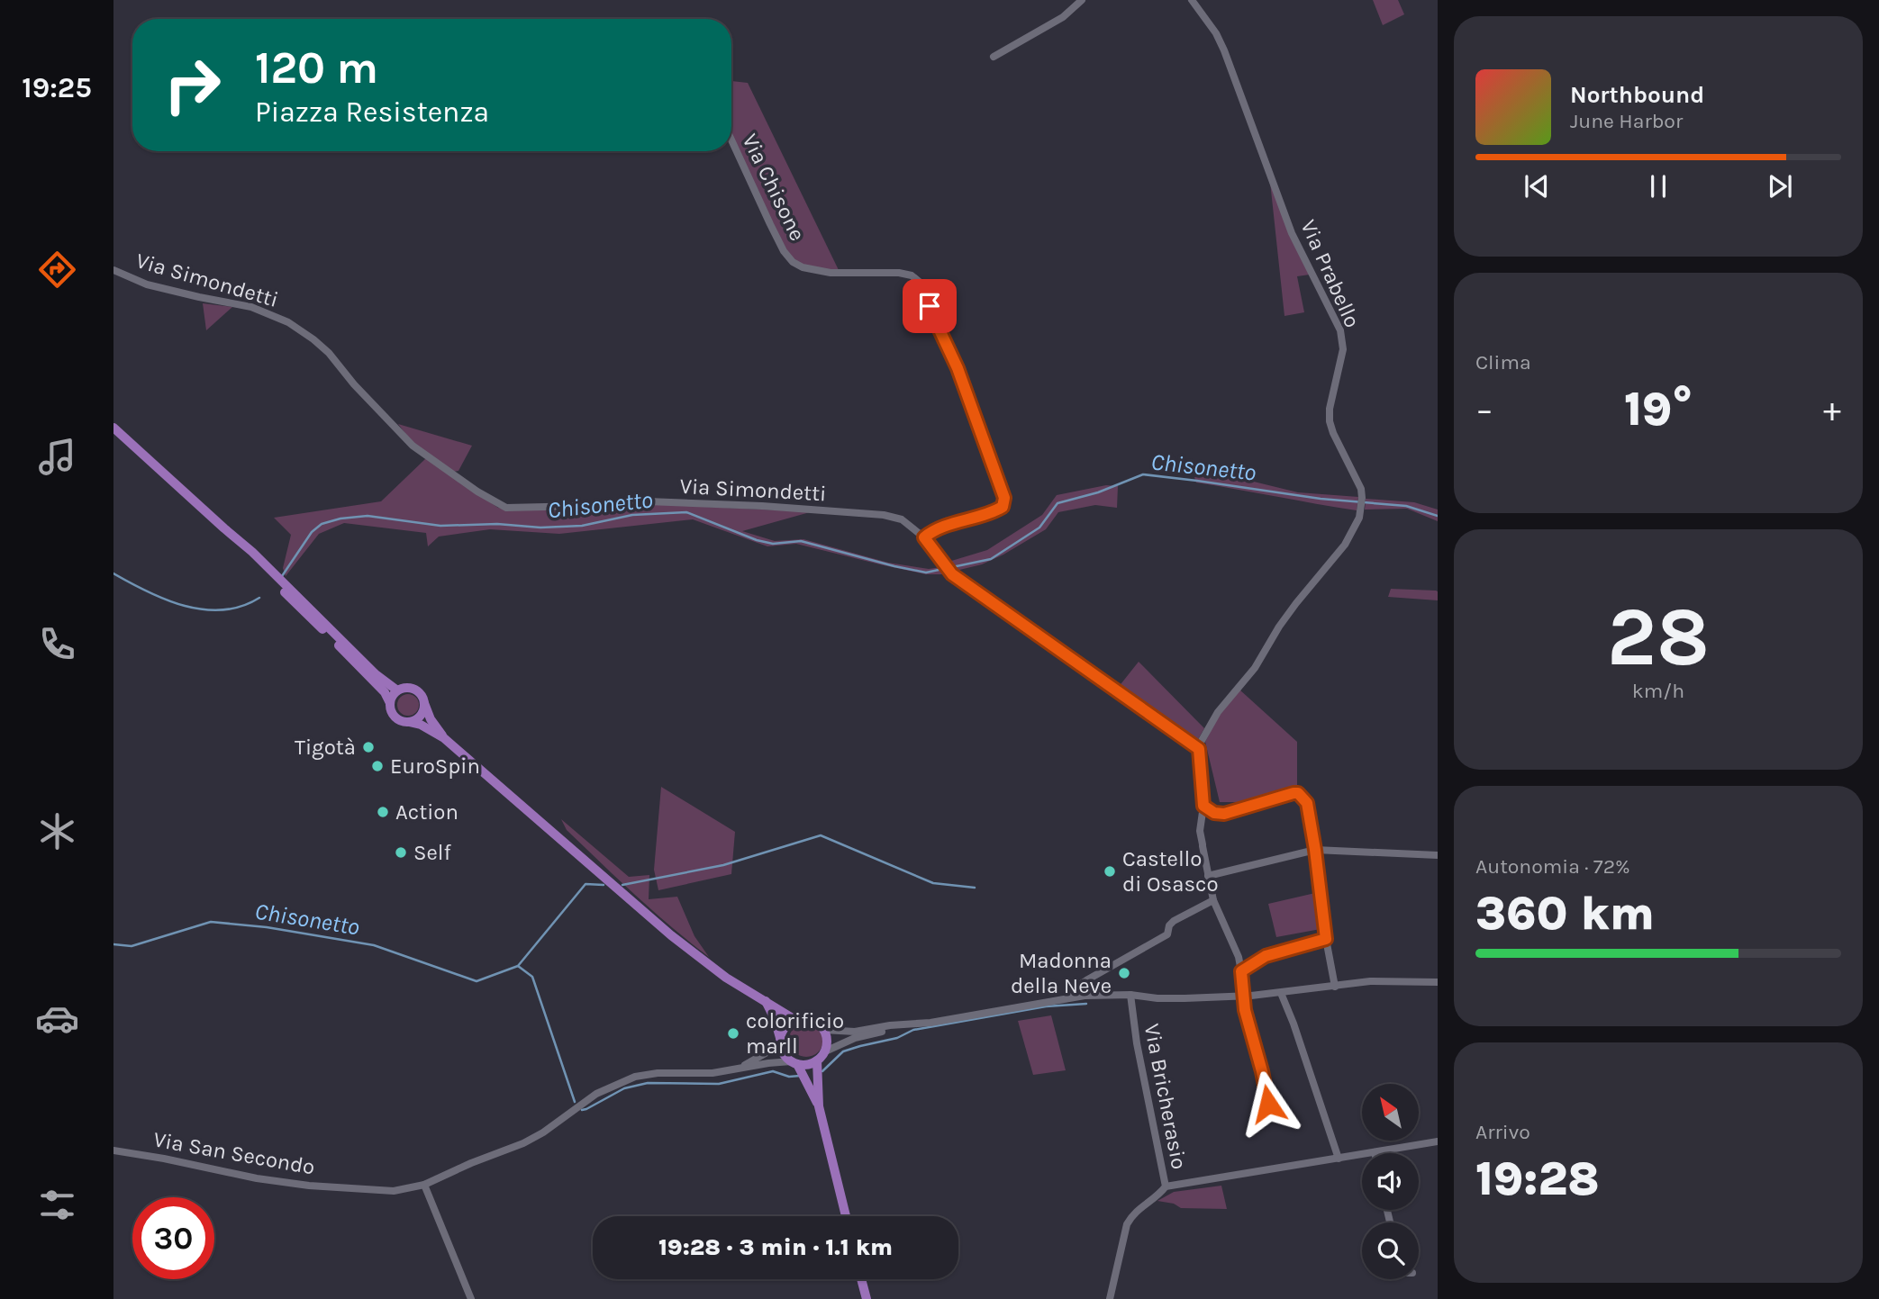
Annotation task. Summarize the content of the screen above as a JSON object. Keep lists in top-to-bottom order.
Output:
{
  "streets": {
    "street": [
      "Via Chisone",
      "Via Prabello",
      "Via Simondetti",
      "Via Bricherasio",
      "Via San Secondo"
    ]
  },
  "crossings": [
    ["Via Chisone", "Via Simondetti"],
    ["Via Prabello", "Via Simondetti"]
  ],
  "water": ["Chisonetto"],
  "places": [
    "Tigotà",
    "EuroSpin",
    "Action",
    "Self",
    "Castello di Osasco",
    "Madonna della Neve",
    "colorificio marll"
  ],
  "north": "top left",
  "page": {
    "tabs": "19:25",
    "turn": ["120 m", "Piazza Resistenza"],
    "song": ["Northbound", "June Harbor"],
    "tile": [
      "Clima",
      ["28", "km/h"],
      ["Autonomia · 72%", "360 km"],
      ["Arrivo", "19:28"]
    ],
    "heat": ["−", "19°", "+"],
    "limit": "30",
    "trip": "19:28 · 3 min · 1.1 km"
  }
}
